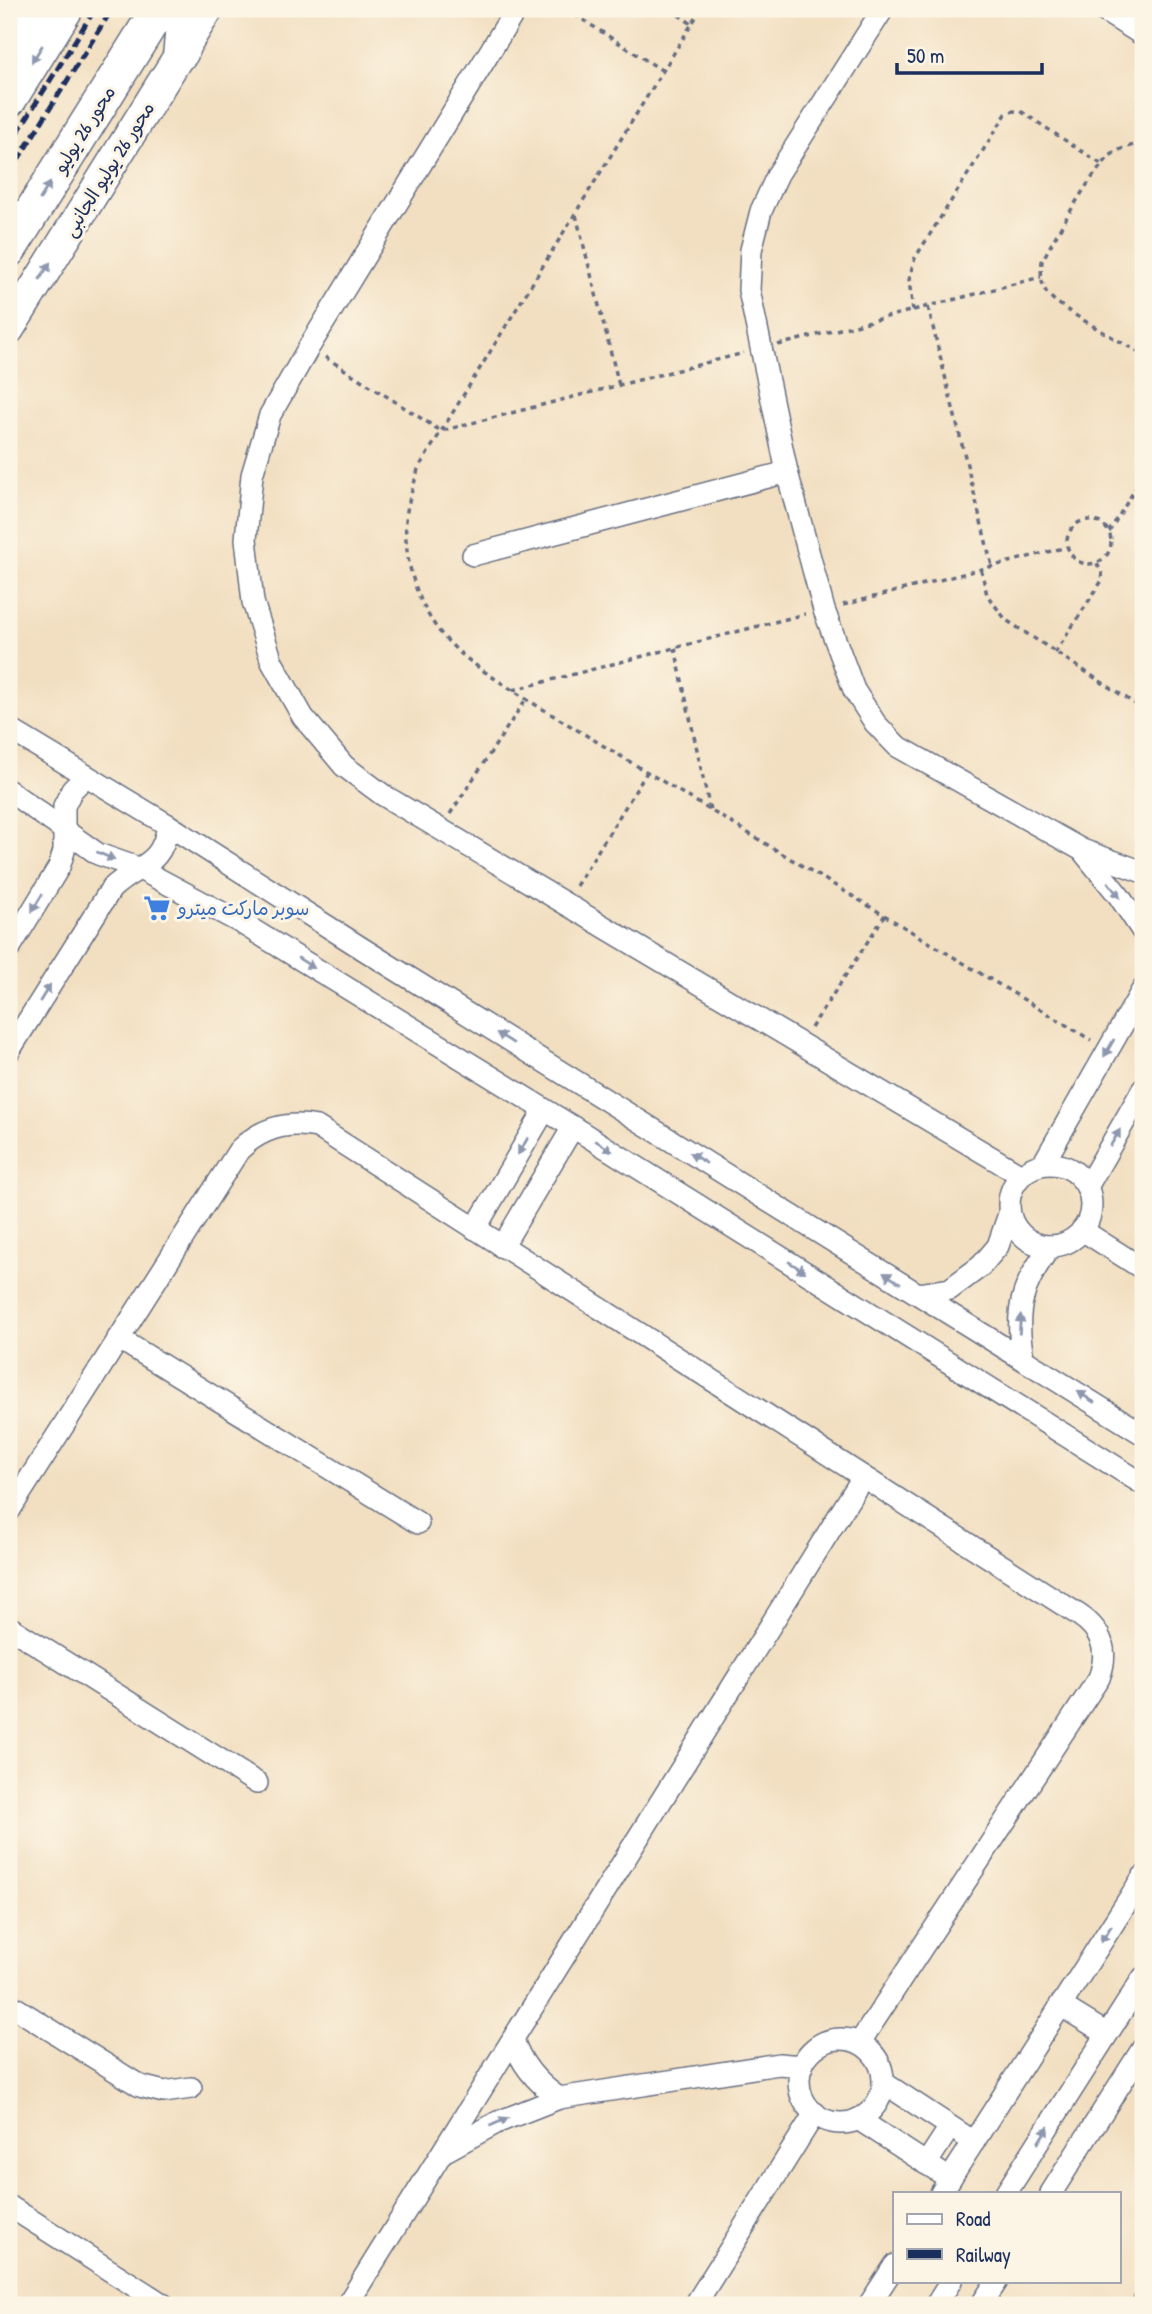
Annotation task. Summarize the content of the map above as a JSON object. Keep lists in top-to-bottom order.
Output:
{
  "streets": {
    "highway": ["محور 26 يوليو"],
    "main road": ["محور 26 يوليو الجانبى"]
  },
  "one_way": ["محور 26 يوليو الجانبى"],
  "places": {
    "supermarket": ["سوبر ماركت ميترو"]
  },
  "legend": ["Road", "Railway"],
  "scale_bar": "50 m"
}
